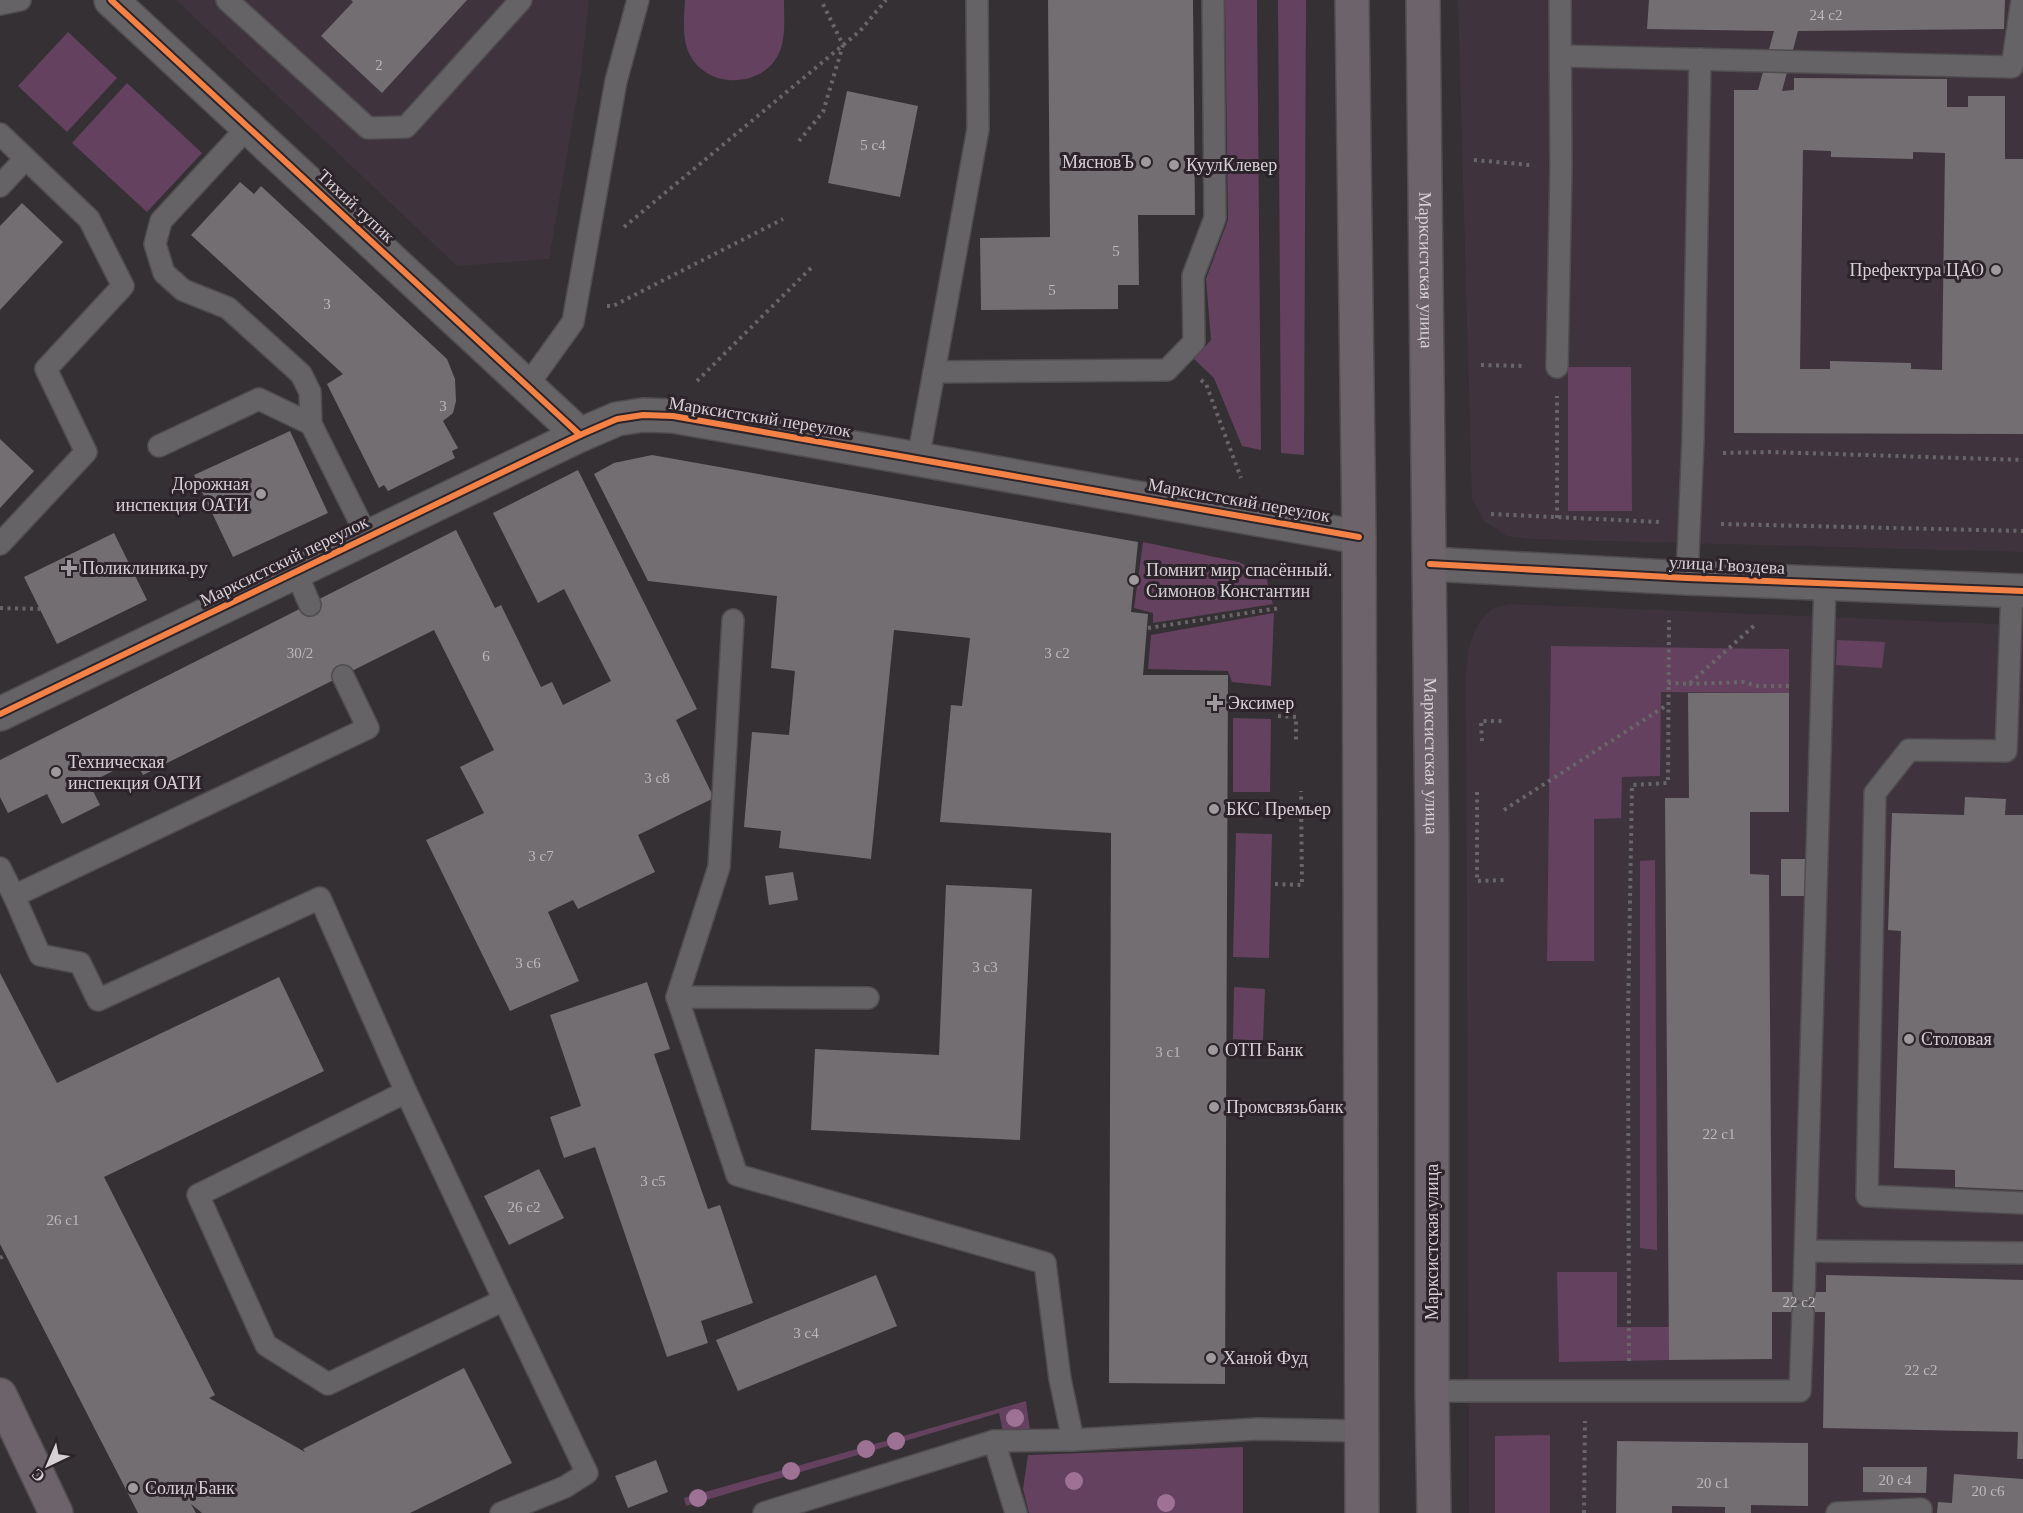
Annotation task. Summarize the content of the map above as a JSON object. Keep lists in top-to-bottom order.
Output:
{
  "streets": {
    "main road": ["Марксистская улица"],
    "street": ["Тихий тупик", "Марксистский переулок", "улица Гвоздева"]
  },
  "crossings": [
    ["Тихий тупик", "Марксистский переулок"],
    ["Марксистская улица", "улица Гвоздева"]
  ],
  "places": {
    "other": [
      "МясновЪ",
      "КуулКлевер",
      "Префектура ЦАО",
      "Дорожная инспекция ОАТИ",
      "Помнит мир спасённый. Симонов Константин",
      "Техническая инспекция ОАТИ",
      "БКС Премьер",
      "Столовая",
      "ОТП Банк",
      "Промсвязьбанк",
      "Ханой Фуд",
      "Солид Банк"
    ],
    "health": ["Поликлиника.ру", "Эксимер"]
  },
  "house_numbers": [
    "24 с2",
    "2",
    "5 с4",
    "5",
    "5",
    "3",
    "3",
    "30/2",
    "3 с2",
    "6",
    "3 с8",
    "3 с7",
    "3 с6",
    "3 с3",
    "3 с1",
    "22 с1",
    "3 с5",
    "26 с2",
    "26 с1",
    "22 с2",
    "3 с4",
    "22 с2",
    "20 с4",
    "20 с1",
    "20 с6"
  ],
  "north": "bottom left"
}
